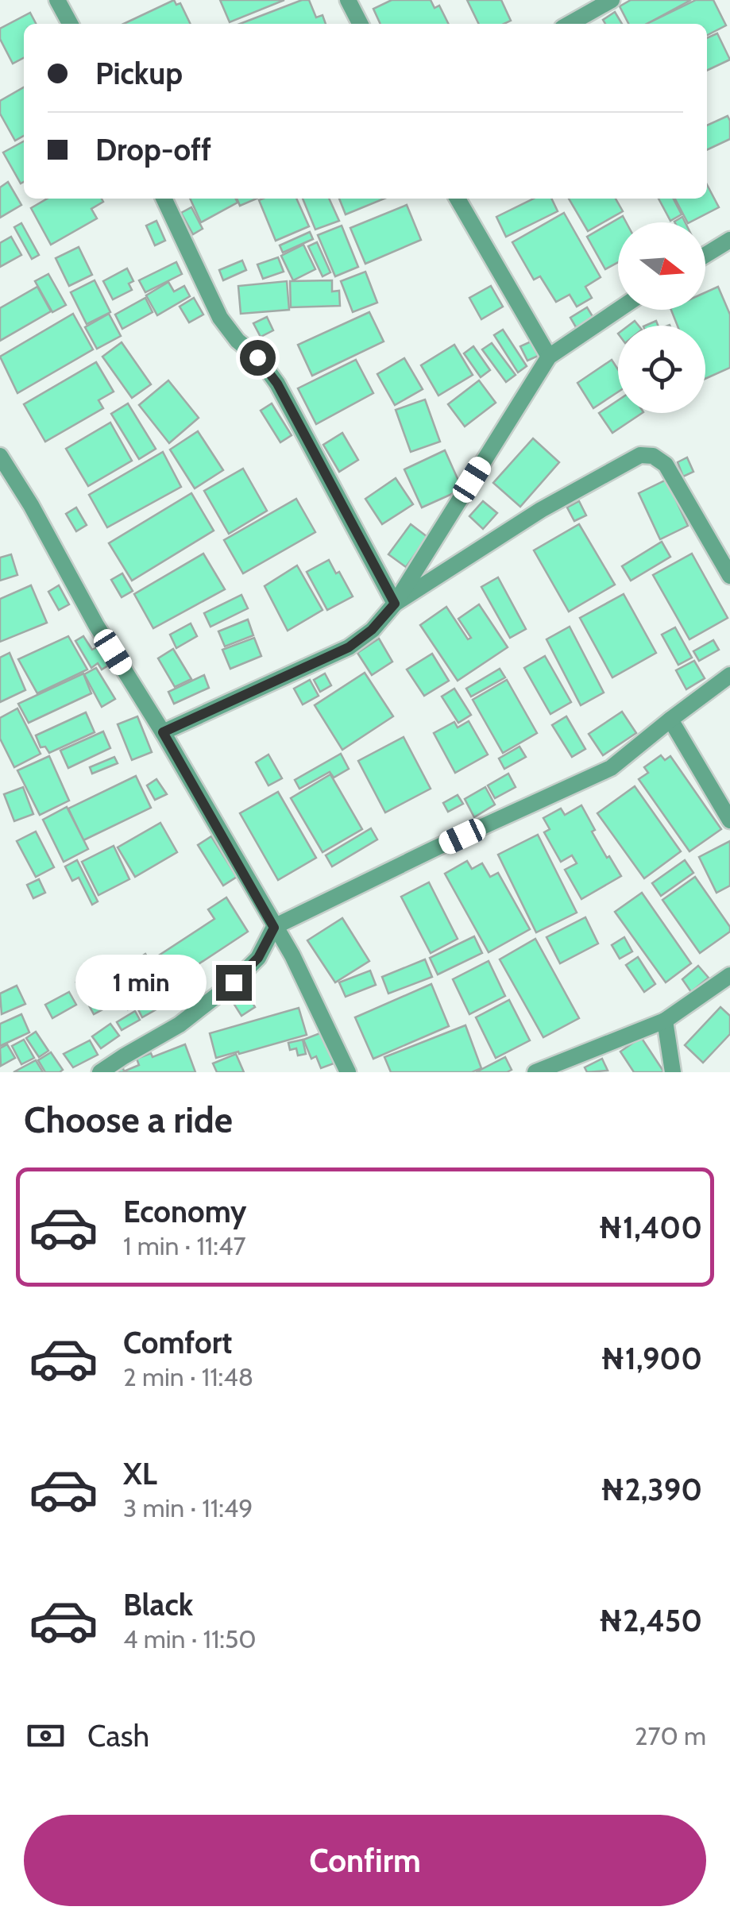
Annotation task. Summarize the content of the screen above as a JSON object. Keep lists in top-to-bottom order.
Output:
{
  "north": "right",
  "page": {
    "banner": ["Pickup", "Drop-off"],
    "bubble": "1 min",
    "heading": "Choose a ride",
    "list": [
      {
        "name": "Economy",
        "note": "1 min · 11:47",
        "value": "₦1,400"
      },
      {
        "name": "Comfort",
        "note": "2 min · 11:48",
        "value": "₦1,900"
      },
      {
        "name": "XL",
        "note": "3 min · 11:49",
        "value": "₦2,390"
      },
      {
        "name": "Black",
        "note": "4 min · 11:50",
        "value": "₦2,450"
      }
    ],
    "pay": ["Cash", "270 m"],
    "buttons": "Confirm"
  }
}
